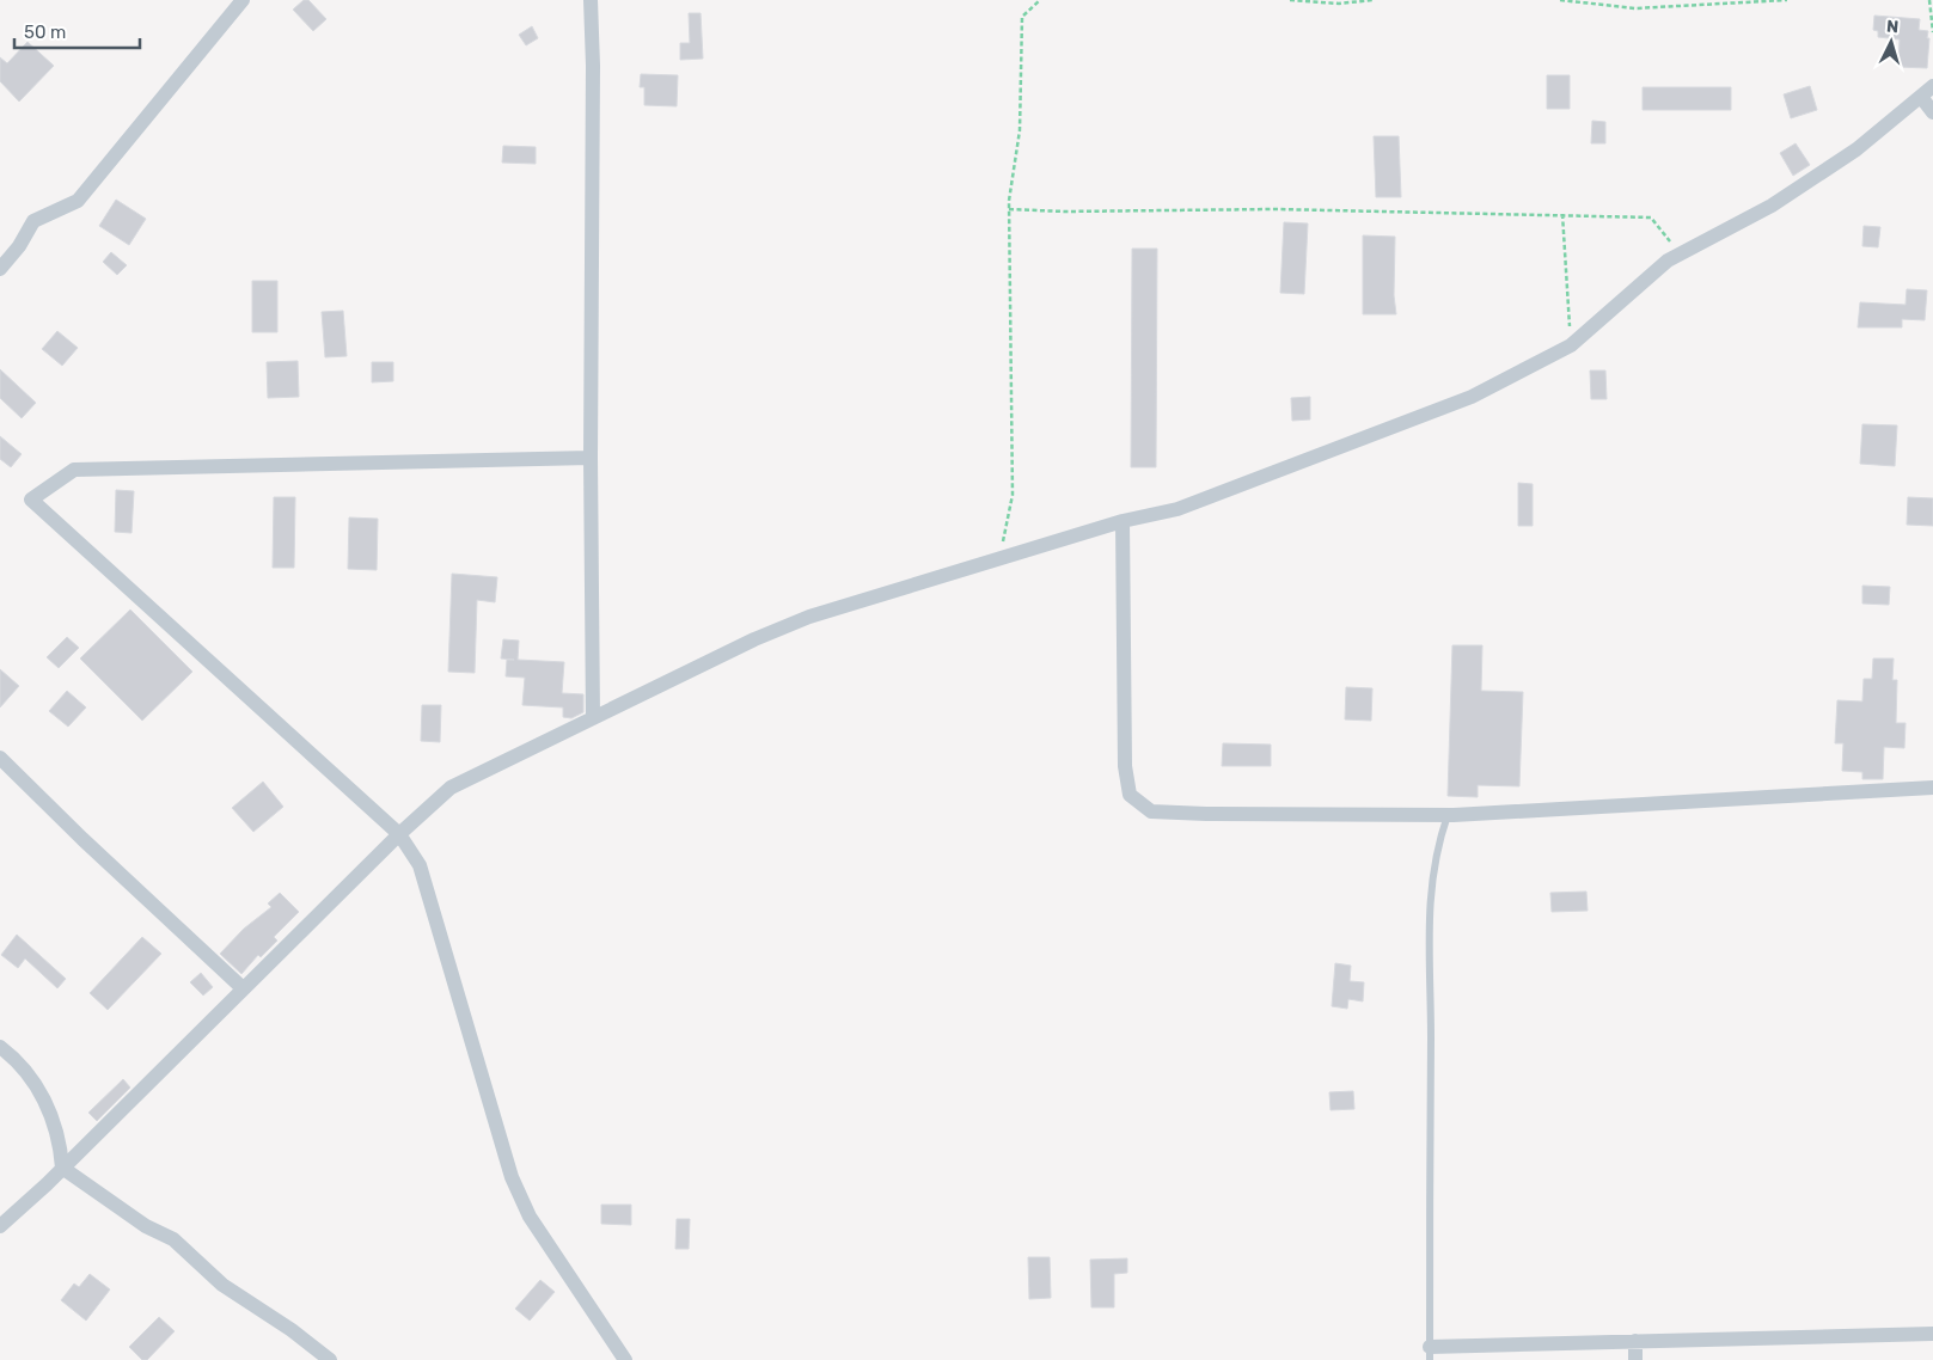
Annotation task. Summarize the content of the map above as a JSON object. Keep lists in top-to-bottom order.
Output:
{
  "scale_bar": "50 m",
  "north": "top"
}
